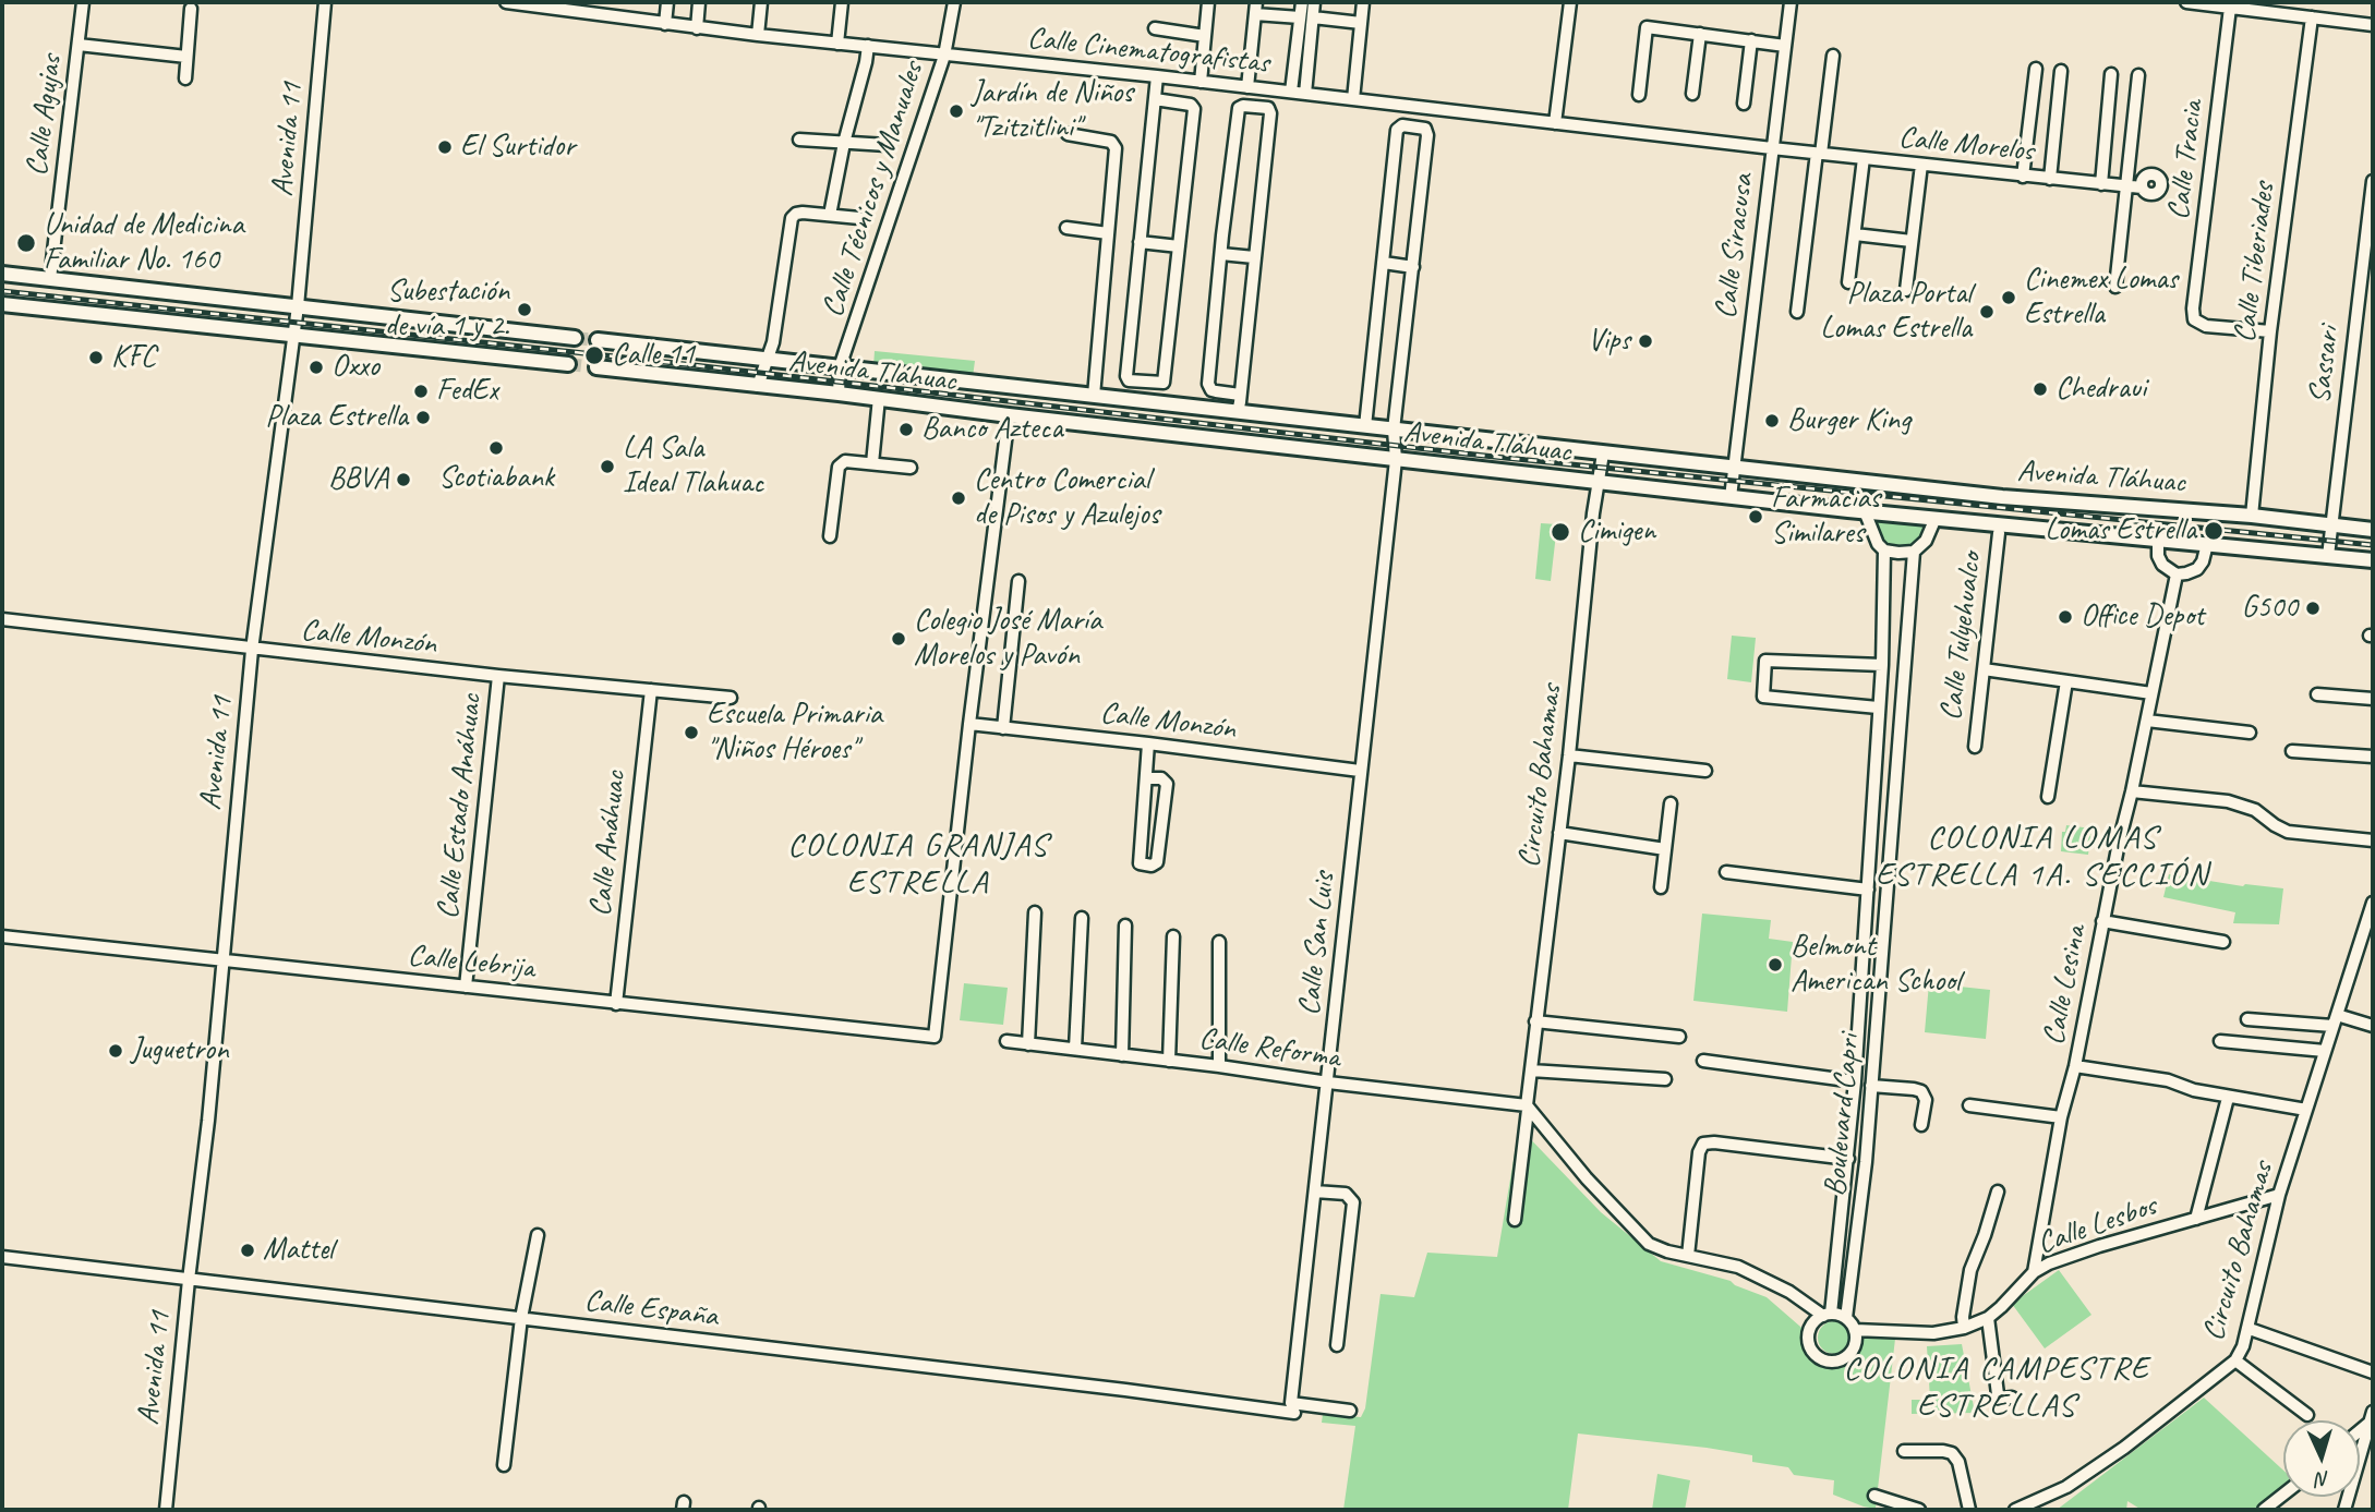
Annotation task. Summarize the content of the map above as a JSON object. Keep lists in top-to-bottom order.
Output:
{
  "streets": {
    "main road": ["Avenida Tláhuac"],
    "street": [
      "Calle Cinematografistas",
      "Calle Agujas",
      "Avenida 11",
      "Calle Morelos",
      "Calle Tracia",
      "Calle Técnicos y Manuales",
      "Calle Siracusa",
      "Calle Tiberiades",
      "Sassari",
      "Calle Tulyehualco",
      "Calle Monzón",
      "Circuito Bahamas",
      "Calle Estado Anáhuac",
      "Calle Anáhuac",
      "Calle San Luis",
      "Calle Lebrija",
      "Calle Lesina",
      "Calle Reforma",
      "Boulevard Capri",
      "Calle Lesbos",
      "Calle España"
    ]
  },
  "crossings": [
    ["Calle Cinematografistas", "Calle Morelos"],
    ["Calle Cinematografistas", "Calle Técnicos y Manuales"],
    ["Calle Cinematografistas", "Calle Siracusa"],
    ["Avenida 11", "Calle Monzón"],
    ["Avenida 11", "Calle Lebrija"],
    ["Avenida 11", "Calle España"],
    ["Calle Tracia", "Calle Tiberiades"],
    ["Calle Técnicos y Manuales", "Avenida Tláhuac"],
    ["Calle Siracusa", "Avenida Tláhuac"],
    ["Calle Tiberiades", "Avenida Tláhuac"],
    ["Sassari", "Avenida Tláhuac"],
    ["Avenida Tláhuac", "Circuito Bahamas"],
    ["Avenida Tláhuac", "Calle San Luis"],
    ["Calle Monzón", "Calle Estado Anáhuac"],
    ["Calle Monzón", "Calle Anáhuac"],
    ["Calle Monzón", "Calle San Luis"],
    ["Calle Monzón", "Calle Lebrija"],
    ["Circuito Bahamas", "Calle Reforma"],
    ["Circuito Bahamas", "Calle Lesbos"],
    ["Calle Estado Anáhuac", "Calle Lebrija"],
    ["Calle Anáhuac", "Calle Lebrija"],
    ["Calle San Luis", "Calle Reforma"],
    ["Calle San Luis", "Calle España"],
    ["Calle Lesina", "Calle Lesbos"],
    ["Boulevard Capri", "Calle Lesbos"]
  ],
  "districts": ["COLONIA LOMAS ESTRELLA 1A. SECCIÓN", "COLONIA GRANJAS ESTRELLA", "COLONIA CAMPESTRE ESTRELLAS"],
  "places": [
    "Jardín de Niños \"Tzitzitlini\"",
    "El Surtidor",
    "Unidad de Medicina Familiar No. 160",
    "Cinemex Lomas Estrella",
    "Subestación de vía 1 y 2.",
    "Plaza Portal Lomas Estrella",
    "Vips",
    "Calle 11",
    "KFC",
    "Oxxo",
    "Chedraui",
    "FedEx",
    "Plaza Estrella",
    "Burger King",
    "Banco Azteca",
    "Scotiabank",
    "LA Sala Ideal Tlahuac",
    "BBVA",
    "Centro Comercial de Pisos y Azulejos",
    "Farmacias Similares",
    "Lomas Estrella",
    "Cimigen",
    "G500",
    "Office Depot",
    "Colegio José María Morelos y Pavón",
    "Escuela Primaria \"Niños Héroes\"",
    "Belmont American School",
    "Juguetron",
    "Mattel"
  ],
  "north": "bottom"
}
